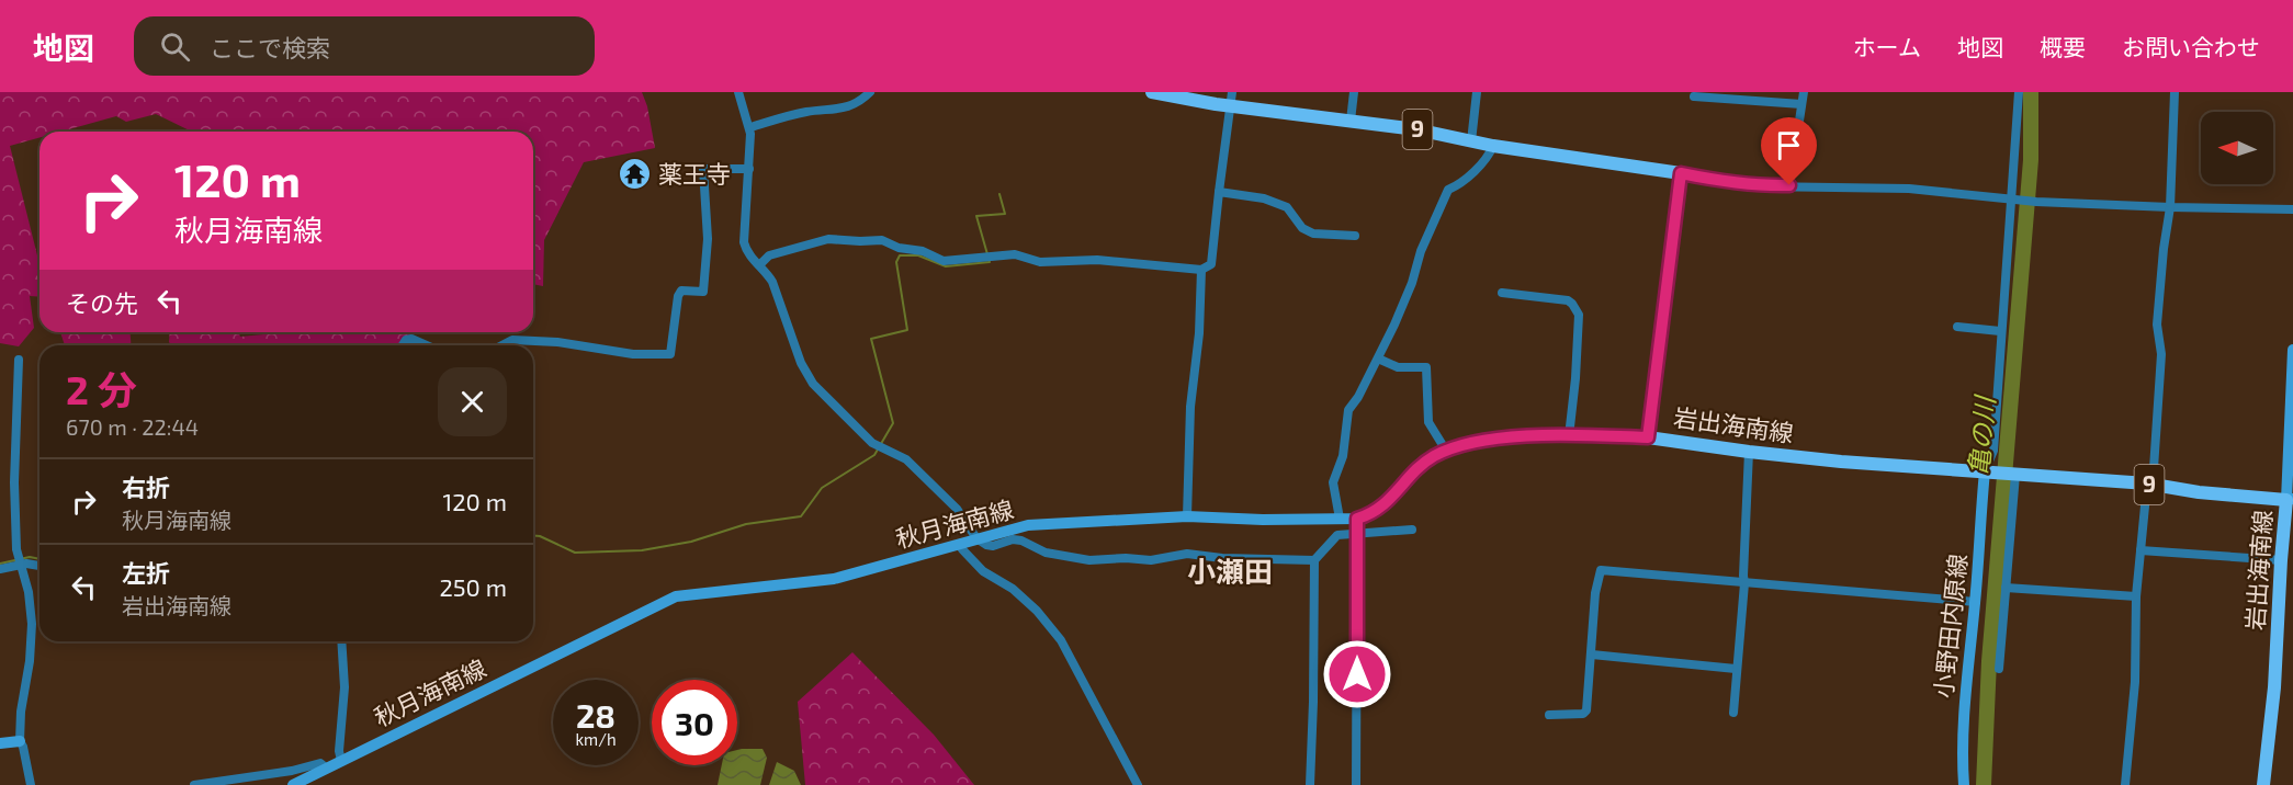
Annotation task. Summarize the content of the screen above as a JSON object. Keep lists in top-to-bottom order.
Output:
{
  "streets": {
    "main road": [
      "9",
      "岩出海南線",
      "秋月海南線",
      "小野田内原線"
    ]
  },
  "crossings": [
    ["9", "岩出海南線"],
    ["岩出海南線", "秋月海南線"],
    ["岩出海南線", "小野田内原線"]
  ],
  "districts": ["小瀬田"],
  "water": ["亀の川"],
  "places": {
    "temple": ["薬王寺"]
  },
  "north": "left",
  "page": {
    "header": "地図",
    "search": "ここで検索",
    "nav": [
      "ホーム",
      "地図",
      "概要",
      "お問い合わせ"
    ],
    "turn": ["120 m", "秋月海南線"],
    "then": "その先",
    "heading": ["2 分", "670 m · 22:44"],
    "list": [
      {
        "name": "右折",
        "note": "秋月海南線",
        "value": "120 m"
      },
      {
        "name": "左折",
        "note": "岩出海南線",
        "value": "250 m"
      }
    ],
    "speed": "28 km/h",
    "limit": "30"
  }
}
